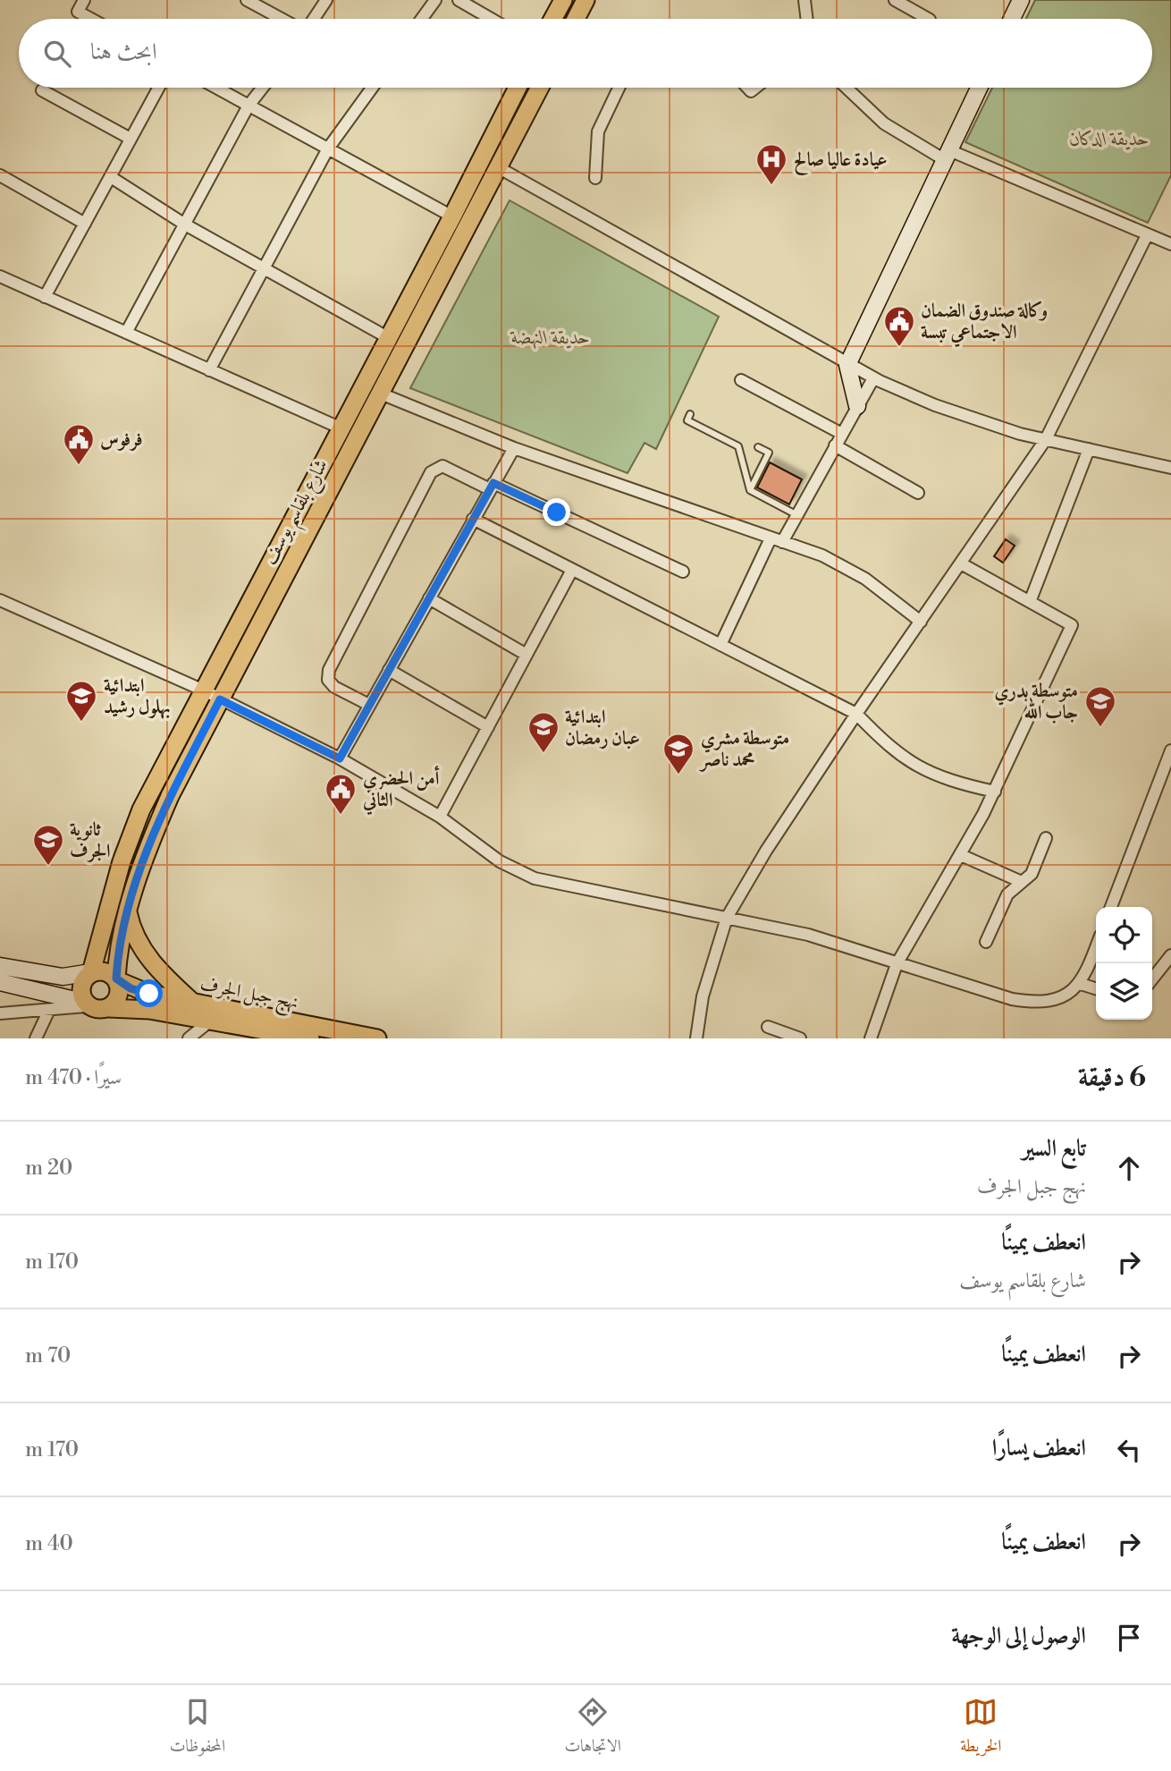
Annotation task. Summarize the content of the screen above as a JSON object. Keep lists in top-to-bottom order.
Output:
{
  "streets": {
    "main road": ["شارع بلقاسم يوسف", "نهج جبل الجرف"]
  },
  "crossings": [
    ["شارع بلقاسم يوسف", "نهج جبل الجرف"]
  ],
  "parks": ["حديقة الدكان", "حديقة النهضة"],
  "places": {
    "hospital": ["عيادة عاليا صالح"],
    "public building": ["وكالة صندوق الضمان الاجتماعي تبسة", "فرفوس", "أمن الحضري الثاني"],
    "school or university": [
      "ابتدائية بهلول رشيد",
      "متوسطة بدري جاب الله",
      "ابتدائية عبان رمضان",
      "متوسطة مشري محمد ناصر",
      "ثانوية الجرف"
    ]
  },
  "page": {
    "search": "ابحث هنا",
    "heading": ["6 دقيقة", "سيرًا · 470 m"],
    "list": [
      ["تابع السير", "نهج جبل الجرف", "20 m"],
      ["انعطف يمينًا", "شارع بلقاسم يوسف", "170 m"],
      ["انعطف يمينًا", "70 m"],
      ["انعطف يسارًا", "170 m"],
      ["انعطف يمينًا", "40 m"],
      "الوصول إلى الوجهة"
    ],
    "nav": ["الخريطة", "الاتجاهات", "المحفوظات"]
  }
}
